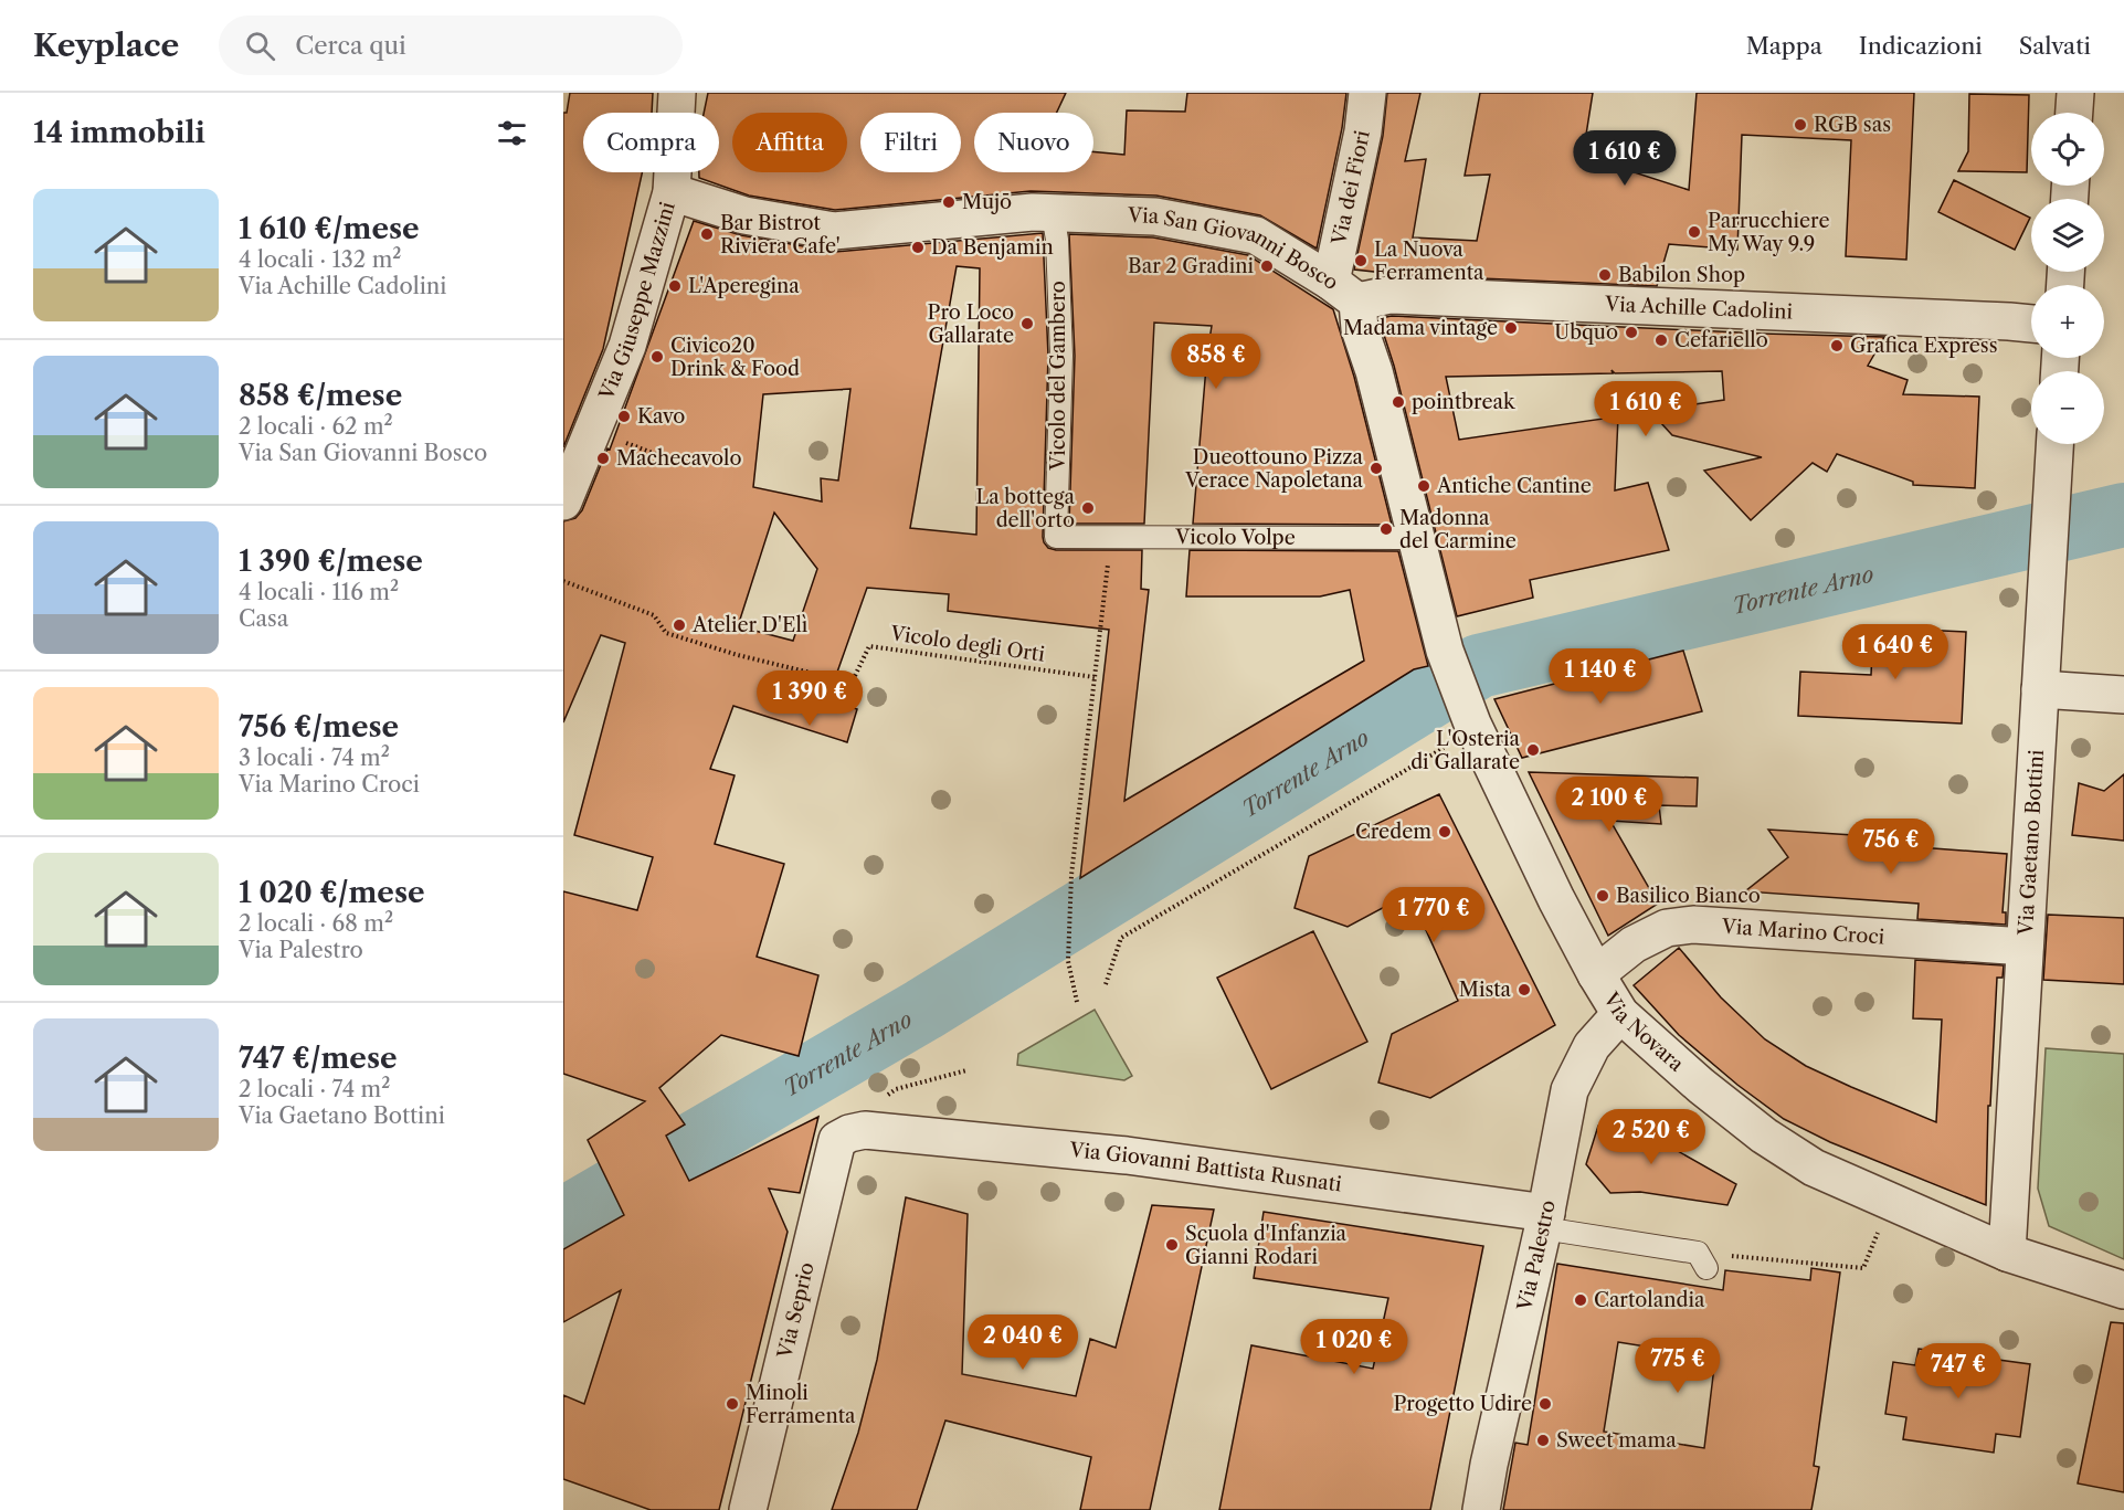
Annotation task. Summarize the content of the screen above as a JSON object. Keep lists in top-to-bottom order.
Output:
{
  "streets": {
    "street": [
      "Via dei Fiori",
      "Via San Giovanni Bosco",
      "Via Giuseppe Mazzini",
      "Via Achille Cadolini",
      "Via Gaetano Bottini",
      "Via Marino Croci",
      "Via Novara",
      "Via Giovanni Battista Rusnati",
      "Via Palestro",
      "Via Seprio"
    ],
    "lane": ["Vicolo del Gambero", "Vicolo Volpe"],
    "path": ["Vicolo degli Orti"]
  },
  "crossings": [
    ["Via dei Fiori", "Via San Giovanni Bosco"],
    ["Via dei Fiori", "Via Achille Cadolini"],
    ["Via San Giovanni Bosco", "Via Giuseppe Mazzini"],
    ["Via San Giovanni Bosco", "Via Achille Cadolini"],
    ["Via San Giovanni Bosco", "Vicolo del Gambero"],
    ["Via San Giovanni Bosco", "Vicolo Volpe"],
    ["Via San Giovanni Bosco", "Via Novara"],
    ["Vicolo del Gambero", "Vicolo Volpe"],
    ["Via Gaetano Bottini", "Via Marino Croci"],
    ["Via Gaetano Bottini", "Via Novara"],
    ["Via Marino Croci", "Via Novara"],
    ["Via Novara", "Via Palestro"],
    ["Via Giovanni Battista Rusnati", "Via Palestro"],
    ["Via Giovanni Battista Rusnati", "Via Seprio"]
  ],
  "water": ["Torrente Arno"],
  "places": [
    "RGB sas",
    "Mujō",
    "Parrucchiere My Way 9.9",
    "Bar Bistrot Riviera Cafe'",
    "Da Benjamin",
    "La Nuova Ferramenta",
    "Bar 2 Gradini",
    "Babilon Shop",
    "L'Aperegina",
    "Pro Loco Gallarate",
    "Madama vintage",
    "Ubquo",
    "Cefariello",
    "Grafica Express",
    "Civico20 Drink & Food",
    "pointbreak",
    "Kavo",
    "Machecavolo",
    "Dueottouno Pizza Verace Napoletana",
    "Antiche Cantine",
    "La bottega dell'orto",
    "Madonna del Carmine",
    "Atelier D'Elì",
    "L'Osteria di Gallarate",
    "Credem",
    "Basilico Bianco",
    "Mista",
    "Scuola d'Infanzia Gianni Rodari",
    "Cartolandia",
    "Minoli Ferramenta",
    "Progetto Udire",
    "Sweet mama"
  ],
  "page": {
    "header": "Keyplace",
    "search": "Cerca qui",
    "nav": ["Mappa", "Indicazioni", "Salvati"],
    "heading": "14 immobili",
    "map_buttons": ["+", "−"],
    "chip": [
      "Compra",
      "Affitta",
      "Filtri",
      "Nuovo"
    ],
    "price": [
      "1 610 €",
      "858 €",
      "1 610 €",
      "1 640 €",
      "1 140 €",
      "1 390 €",
      "2 100 €",
      "756 €",
      "1 770 €",
      "2 520 €",
      "2 040 €",
      "1 020 €",
      "775 €",
      "747 €"
    ],
    "list": [
      {
        "name": "1 610 €/mese",
        "note": "4 locali · 132 m² · Via Achille Cadolini"
      },
      {
        "name": "858 €/mese",
        "note": "2 locali · 62 m² · Via San Giovanni Bosco"
      },
      {
        "name": "1 390 €/mese",
        "note": "4 locali · 116 m² · Casa"
      },
      {
        "name": "756 €/mese",
        "note": "3 locali · 74 m² · Via Marino Croci"
      },
      {
        "name": "1 020 €/mese",
        "note": "2 locali · 68 m² · Via Palestro"
      },
      {
        "name": "747 €/mese",
        "note": "2 locali · 74 m² · Via Gaetano Bottini"
      }
    ]
  }
}
